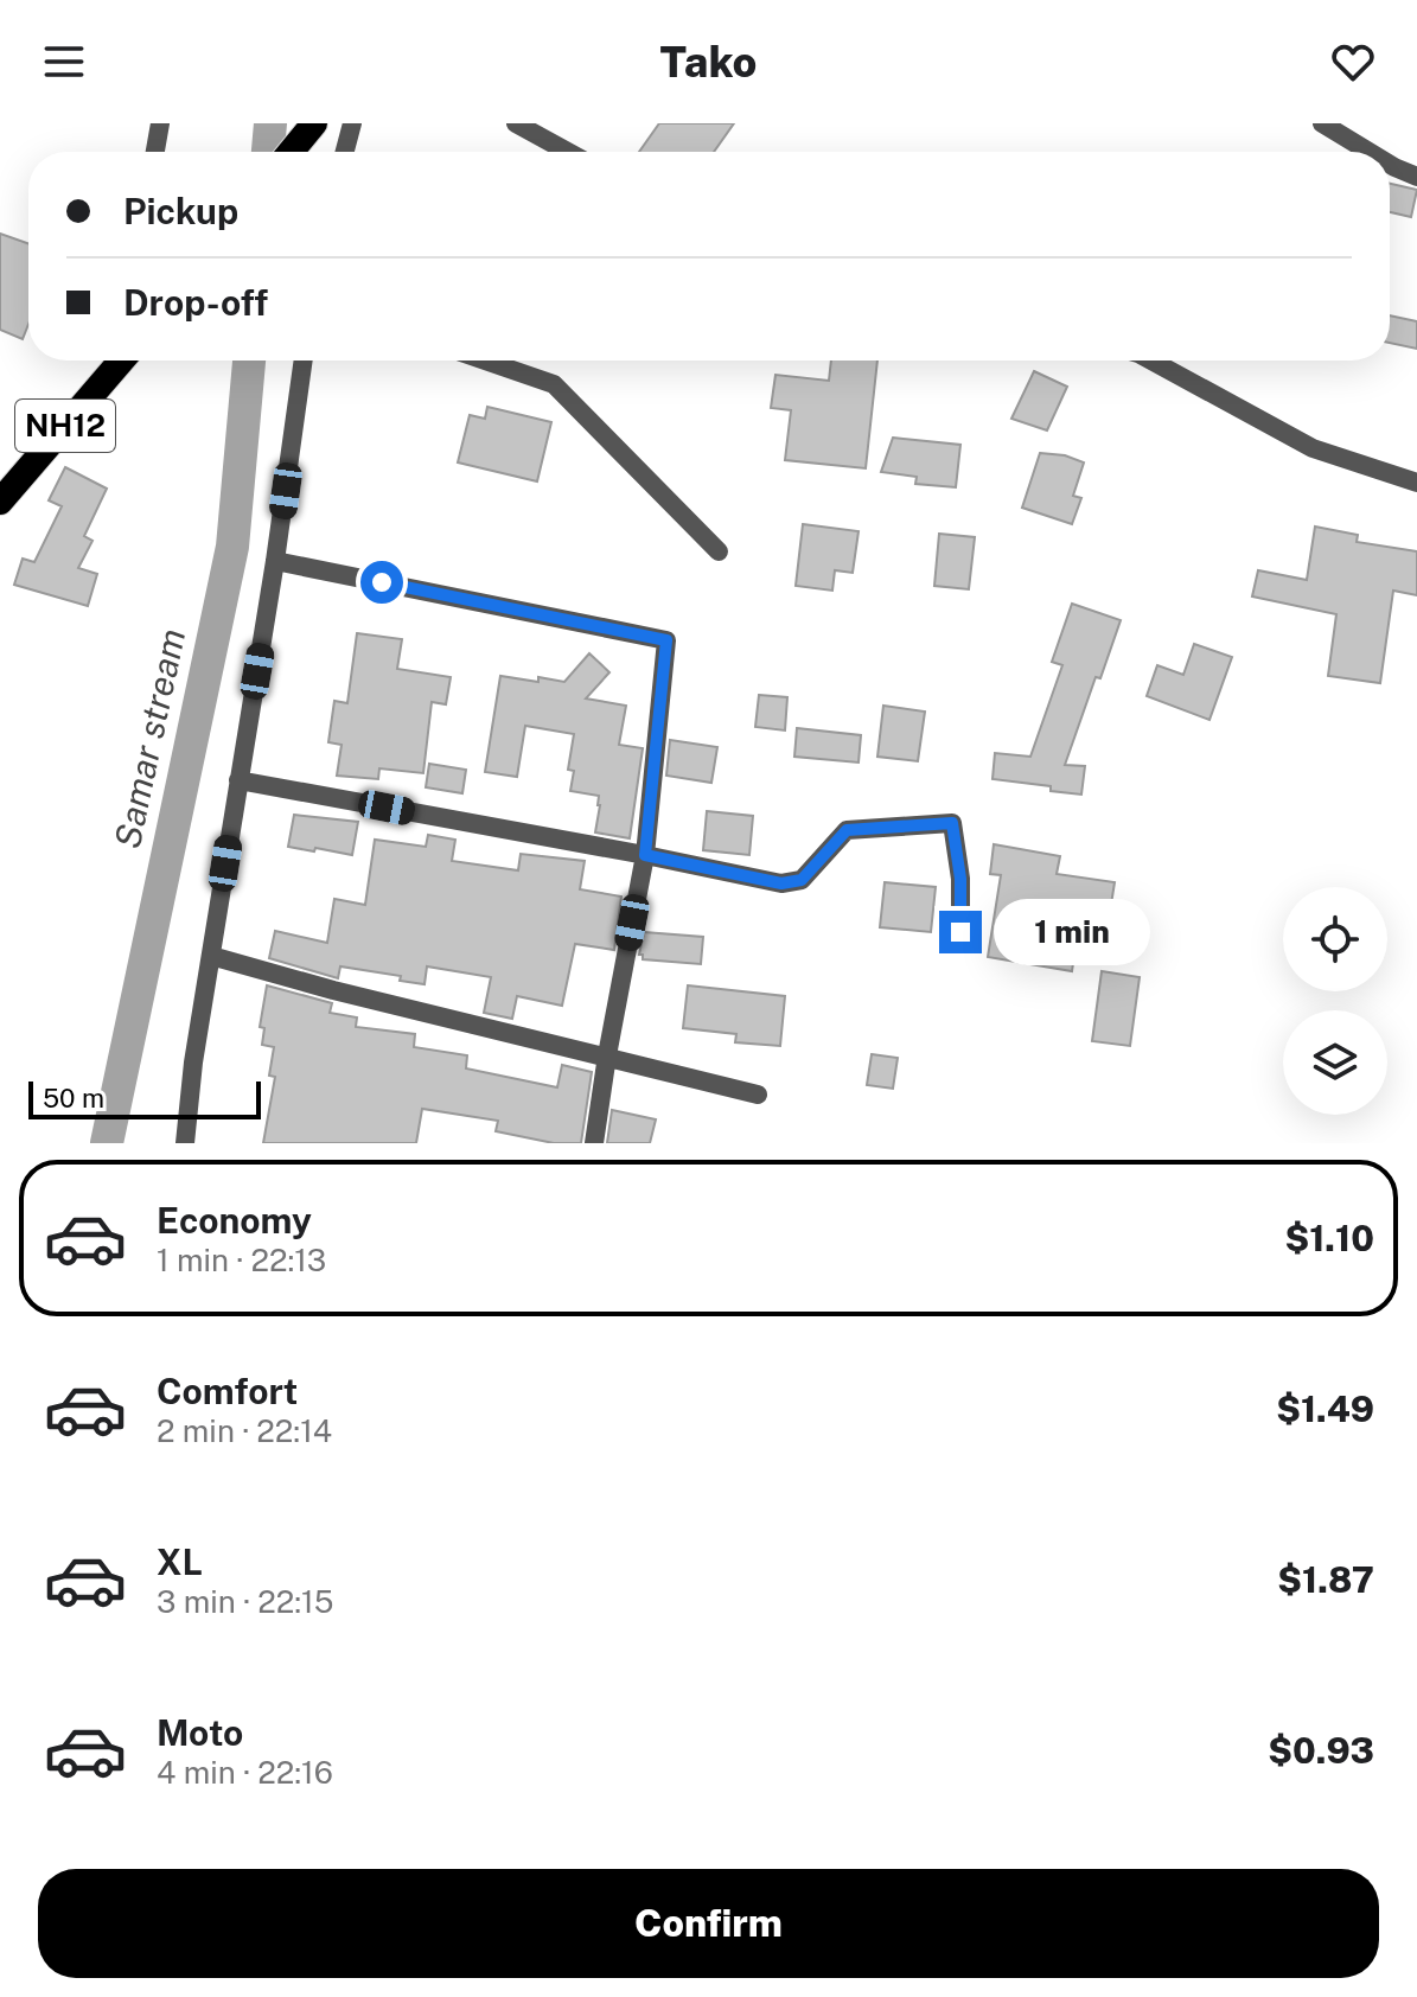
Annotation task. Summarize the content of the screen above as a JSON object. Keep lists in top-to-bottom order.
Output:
{
  "streets": {
    "highway": ["NH12"]
  },
  "water": ["Samar stream"],
  "scale_bar": "50 m",
  "page": {
    "header": "Tako",
    "banner": ["Pickup", "Drop-off"],
    "bubble": "1 min",
    "scale": "50 m",
    "list": [
      {
        "name": "Economy",
        "note": "1 min · 22:13",
        "value": "$1.10"
      },
      {
        "name": "Comfort",
        "note": "2 min · 22:14",
        "value": "$1.49"
      },
      {
        "name": "XL",
        "note": "3 min · 22:15",
        "value": "$1.87"
      },
      {
        "name": "Moto",
        "note": "4 min · 22:16",
        "value": "$0.93"
      }
    ],
    "buttons": "Confirm"
  }
}
